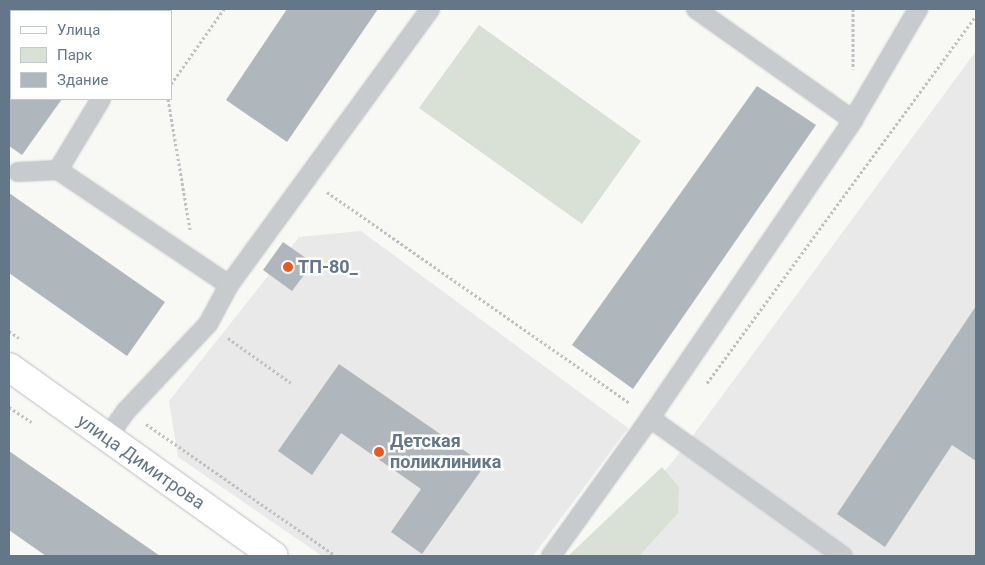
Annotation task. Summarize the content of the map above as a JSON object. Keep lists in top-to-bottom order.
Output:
{
  "streets": {
    "main road": ["улица Димитрова"]
  },
  "places": ["ТП-80_", "Детская поликлиника"],
  "legend": ["Улица", "Парк", "Здание"]
}
